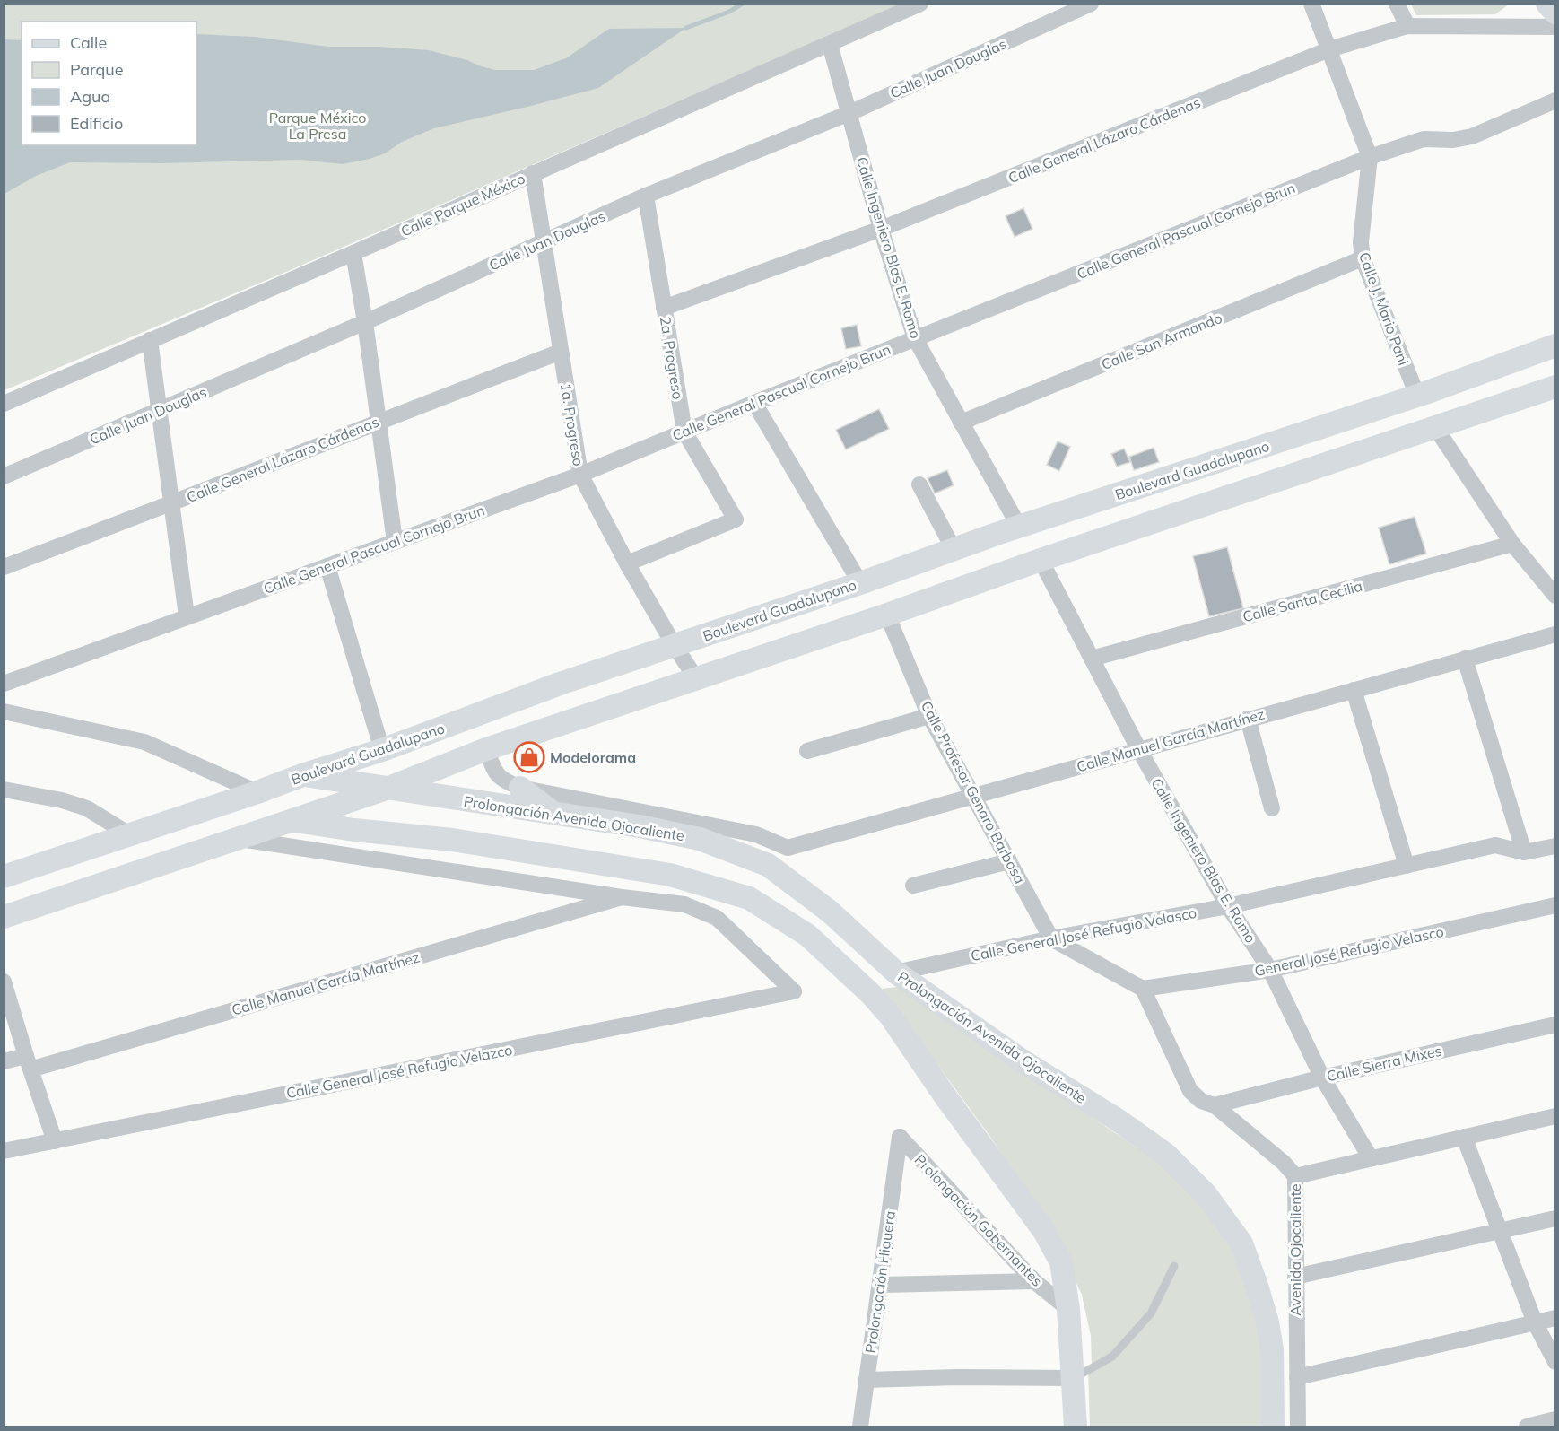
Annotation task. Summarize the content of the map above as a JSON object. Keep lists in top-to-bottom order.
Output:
{
  "streets": {
    "main road": ["Boulevard Guadalupano", "Prolongación Avenida Ojocaliente"],
    "street": [
      "Calle Juan Douglas",
      "Calle General Lázaro Cárdenas",
      "Calle Parque México",
      "Calle General Pascual Cornejo Brun",
      "Calle Ingeniero Blas E. Romo",
      "Calle J. Mario Pani",
      "Calle San Armando",
      "2a. Progreso",
      "1a. Progreso",
      "Calle Santa Cecilia",
      "Calle Manuel García Martínez",
      "Calle Profesor Genaro Barbosa",
      "Calle General José Refugio Velasco",
      "General José Refugio Velasco",
      "Calle Sierra Mixes",
      "Calle General José Refugio Velazco",
      "Prolongación Gobernantes",
      "Avenida Ojocaliente",
      "Prolongación Higuera"
    ]
  },
  "crossings": [
    ["Calle Juan Douglas", "Calle Ingeniero Blas E. Romo"],
    ["Calle Juan Douglas", "2a. Progreso"],
    ["Calle Juan Douglas", "1a. Progreso"],
    ["Calle General Lázaro Cárdenas", "Calle Ingeniero Blas E. Romo"],
    ["Calle General Lázaro Cárdenas", "Calle J. Mario Pani"],
    ["Calle General Lázaro Cárdenas", "2a. Progreso"],
    ["Calle General Lázaro Cárdenas", "1a. Progreso"],
    ["Calle Parque México", "Calle Ingeniero Blas E. Romo"],
    ["Calle Parque México", "1a. Progreso"],
    ["Calle General Pascual Cornejo Brun", "Calle Ingeniero Blas E. Romo"],
    ["Calle General Pascual Cornejo Brun", "Calle J. Mario Pani"],
    ["Calle General Pascual Cornejo Brun", "2a. Progreso"],
    ["Calle General Pascual Cornejo Brun", "1a. Progreso"],
    ["Calle Ingeniero Blas E. Romo", "Calle San Armando"],
    ["Calle Ingeniero Blas E. Romo", "Boulevard Guadalupano"],
    ["Calle Ingeniero Blas E. Romo", "Calle Santa Cecilia"],
    ["Calle Ingeniero Blas E. Romo", "Calle Manuel García Martínez"],
    ["Calle Ingeniero Blas E. Romo", "Calle General José Refugio Velasco"],
    ["Calle Ingeniero Blas E. Romo", "General José Refugio Velasco"],
    ["Calle Ingeniero Blas E. Romo", "Calle Sierra Mixes"],
    ["Calle J. Mario Pani", "Calle San Armando"],
    ["Calle J. Mario Pani", "Boulevard Guadalupano"],
    ["2a. Progreso", "1a. Progreso"],
    ["1a. Progreso", "Boulevard Guadalupano"],
    ["Boulevard Guadalupano", "Prolongación Avenida Ojocaliente"],
    ["Calle Manuel García Martínez", "Calle Profesor Genaro Barbosa"],
    ["Calle Profesor Genaro Barbosa", "Calle General José Refugio Velasco"],
    ["Prolongación Avenida Ojocaliente", "Calle General José Refugio Velasco"],
    ["General José Refugio Velasco", "Avenida Ojocaliente"],
    ["Calle Sierra Mixes", "Avenida Ojocaliente"],
    ["Prolongación Gobernantes", "Prolongación Higuera"]
  ],
  "parks": ["Parque México La Presa"],
  "places": {
    "shop": ["Modelorama"]
  },
  "legend": [
    "Calle",
    "Parque",
    "Agua",
    "Edificio"
  ]
}
